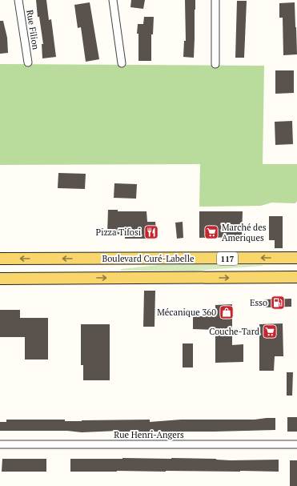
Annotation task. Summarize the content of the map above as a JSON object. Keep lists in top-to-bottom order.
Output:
{
  "streets": {
    "main road": ["Boulevard Curé-Labelle", "117"],
    "street": ["Rue Filion", "Rue Henri-Angers"]
  },
  "places": {
    "restaurant": ["Pizza Tifosi"],
    "supermarket": ["Marché des Ameriques", "Couche-Tard"],
    "fuel station": ["Esso"],
    "shop": ["Mécanique 360"]
  }
}
